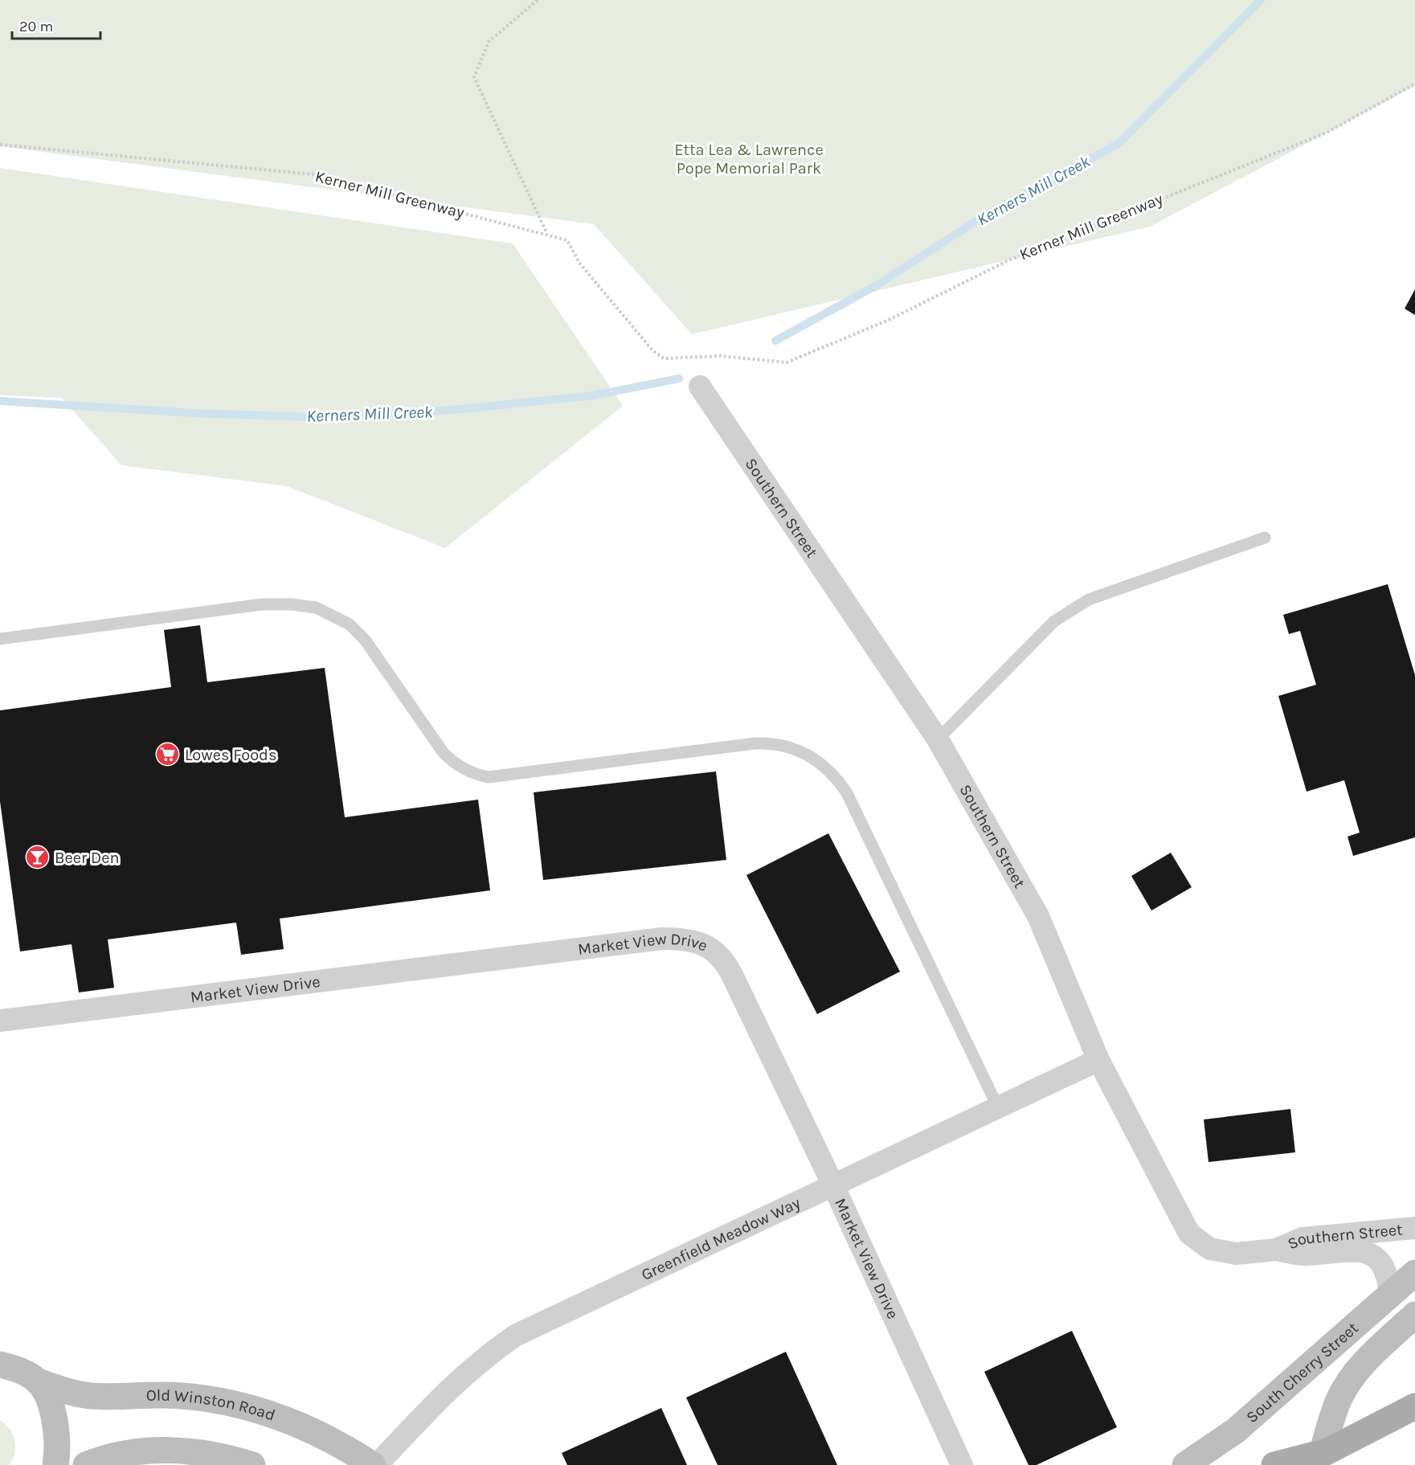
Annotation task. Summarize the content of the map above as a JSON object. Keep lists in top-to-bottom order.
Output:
{
  "streets": {
    "main road": ["South Cherry Street", "Old Winston Road"],
    "street": ["Southern Street", "Market View Drive", "Greenfield Meadow Way"],
    "path": ["Kerner Mill Greenway"]
  },
  "crossings": [
    ["Southern Street", "Greenfield Meadow Way"],
    ["Southern Street", "South Cherry Street"],
    ["Market View Drive", "Greenfield Meadow Way"]
  ],
  "water": ["Kerners Mill Creek"],
  "parks": ["Etta Lea & Lawrence Pope Memorial Park"],
  "places": {
    "supermarket": ["Lowes Foods"],
    "bar": ["Beer Den"]
  },
  "scale_bar": "20 m"
}
